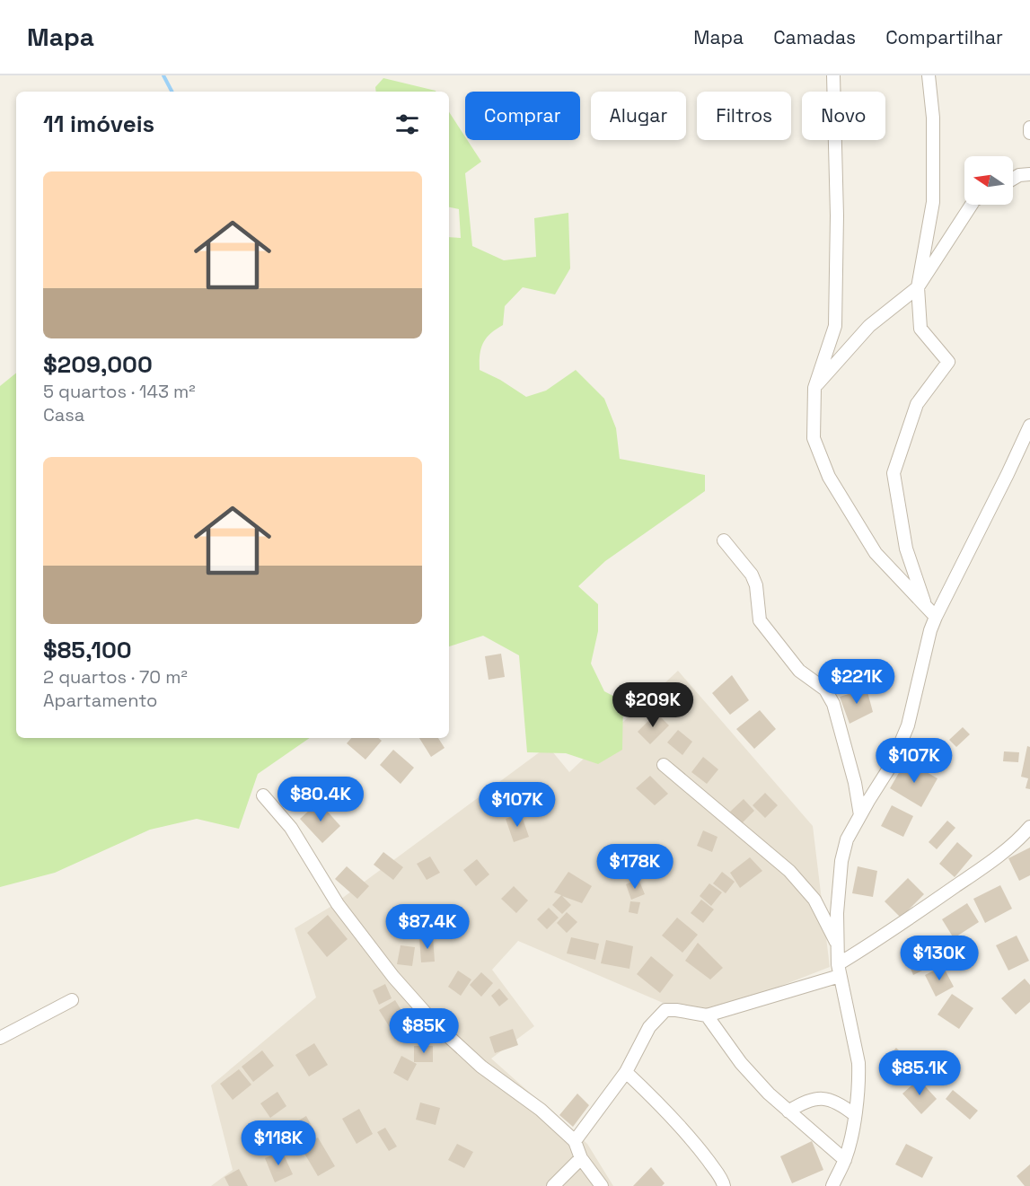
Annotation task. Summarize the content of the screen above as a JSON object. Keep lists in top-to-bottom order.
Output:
{
  "north": "left",
  "page": {
    "header": "Mapa",
    "nav": ["Mapa", "Camadas", "Compartilhar"],
    "chip": [
      "Comprar",
      "Alugar",
      "Filtros",
      "Novo"
    ],
    "heading": "11 imóveis",
    "list": [
      {
        "name": "$209,000",
        "note": "5 quartos · 143 m² · Casa"
      },
      {
        "name": "$85,100",
        "note": "2 quartos · 70 m² · Apartamento"
      }
    ],
    "price": [
      "$221K",
      "$209K",
      "$107K",
      "$80.4K",
      "$107K",
      "$178K",
      "$87.4K",
      "$130K",
      "$85K",
      "$85.1K",
      "$118K"
    ]
  }
}
